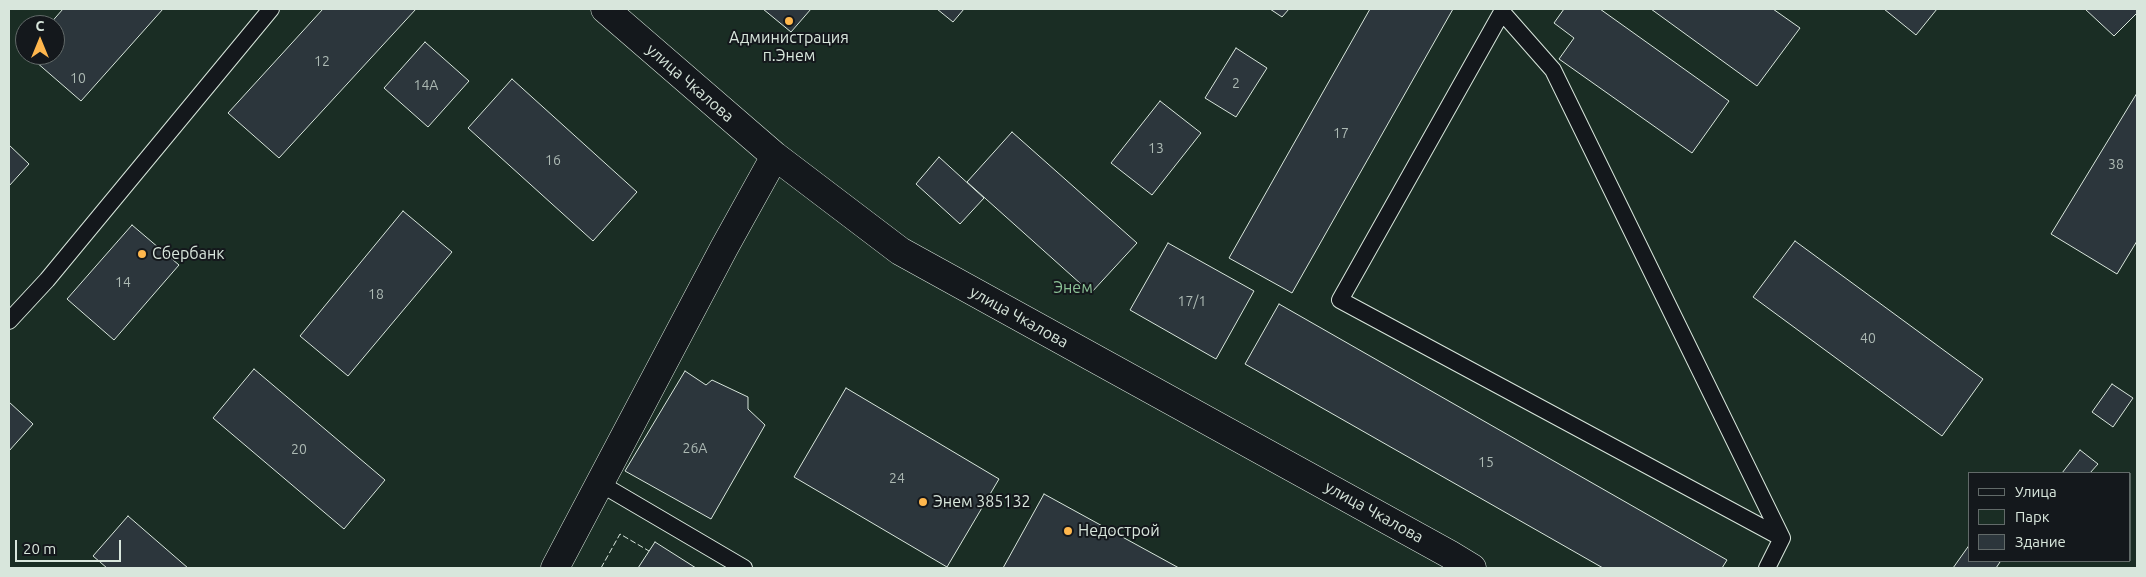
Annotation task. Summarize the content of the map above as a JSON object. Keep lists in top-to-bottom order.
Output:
{
  "streets": {
    "street": ["улица Чкалова"]
  },
  "parks": ["Энем"],
  "places": [
    "Администрация п.Энем",
    "Сбербанк",
    "Энем 385132",
    "Недострой"
  ],
  "house_numbers": [
    "12",
    "10",
    "2",
    "14А",
    "17",
    "13",
    "16",
    "38",
    "14",
    "18",
    "17/1",
    "40",
    "26А",
    "20",
    "15",
    "24"
  ],
  "legend": ["Улица", "Парк", "Здание"],
  "scale_bar": "20 m",
  "north": "top"
}
